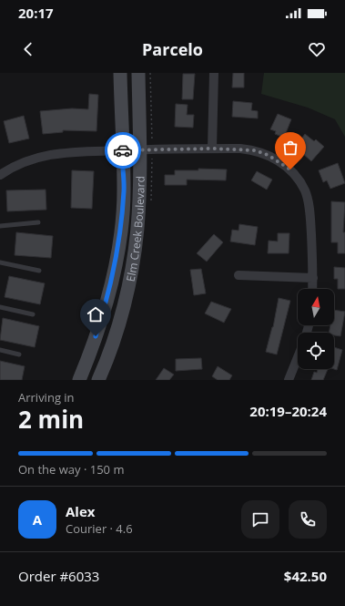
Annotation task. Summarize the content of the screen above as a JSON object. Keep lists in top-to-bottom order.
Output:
{
  "streets": {
    "main road": ["Elm Creek Boulevard"]
  },
  "north": "top",
  "page": {
    "status": "20:17",
    "header": "Parcelo",
    "heading": ["2 min", "Arriving in", "20:19–20:24"],
    "panel": [
      "Alex",
      "Courier · 4.6",
      "Order #6033",
      "$42.50"
    ],
    "bar": "On the way · 150 m",
    "round": "A"
  }
}
